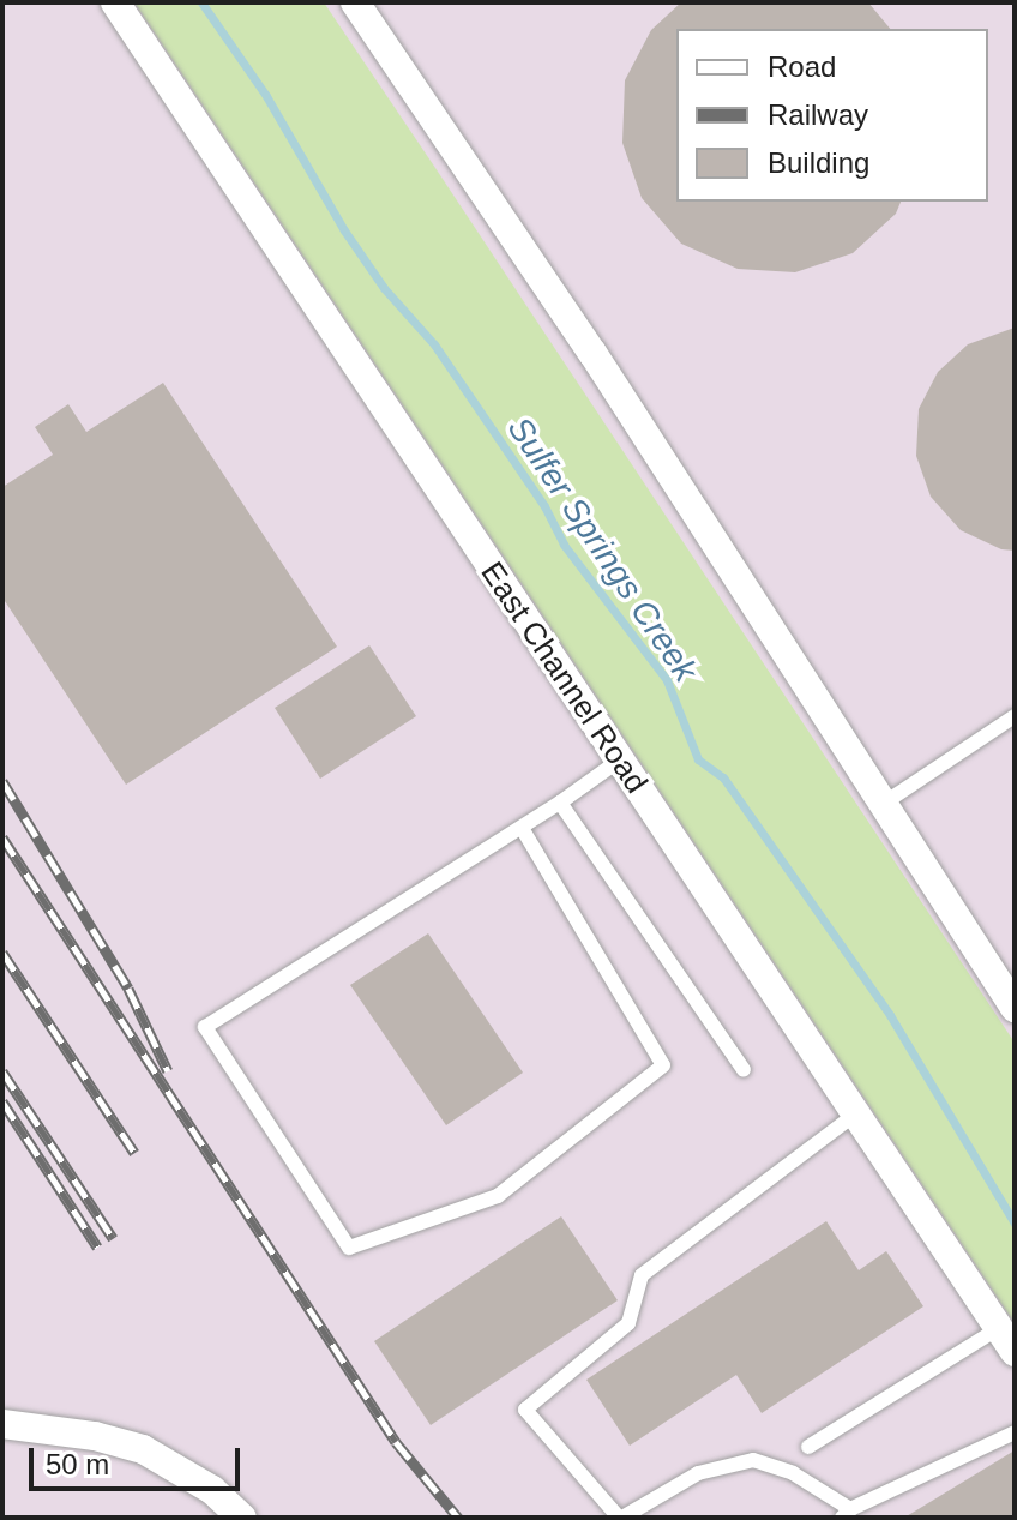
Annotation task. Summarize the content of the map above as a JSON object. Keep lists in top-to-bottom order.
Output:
{
  "streets": {
    "street": ["East Channel Road"]
  },
  "water": ["Sulfer Springs Creek"],
  "legend": ["Road", "Railway", "Building"],
  "scale_bar": "50 m"
}
